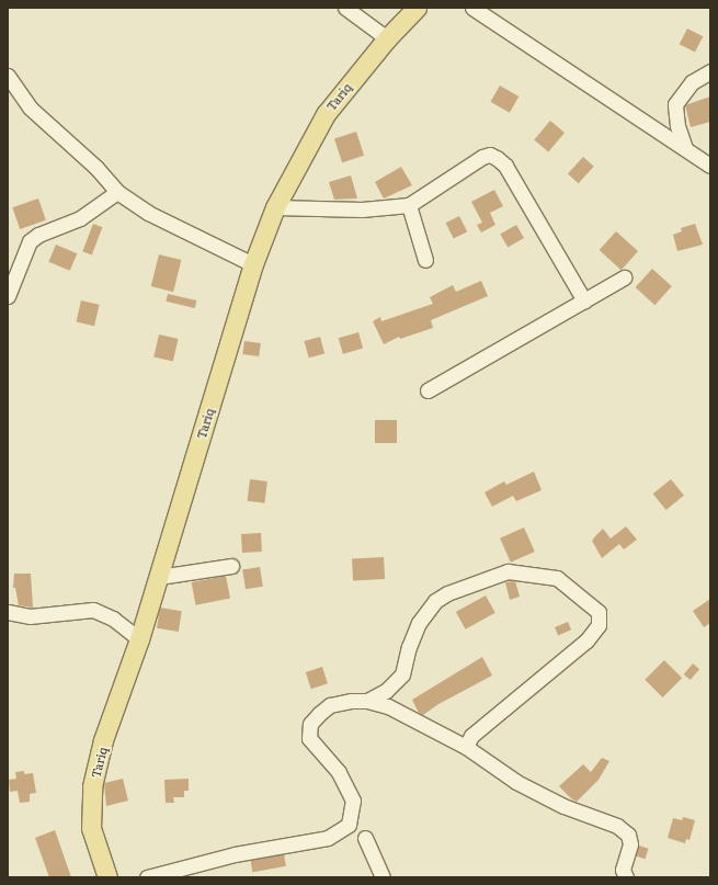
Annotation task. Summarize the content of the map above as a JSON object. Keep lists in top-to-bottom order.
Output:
{
  "streets": {
    "main road": ["Tariq"]
  }
}
